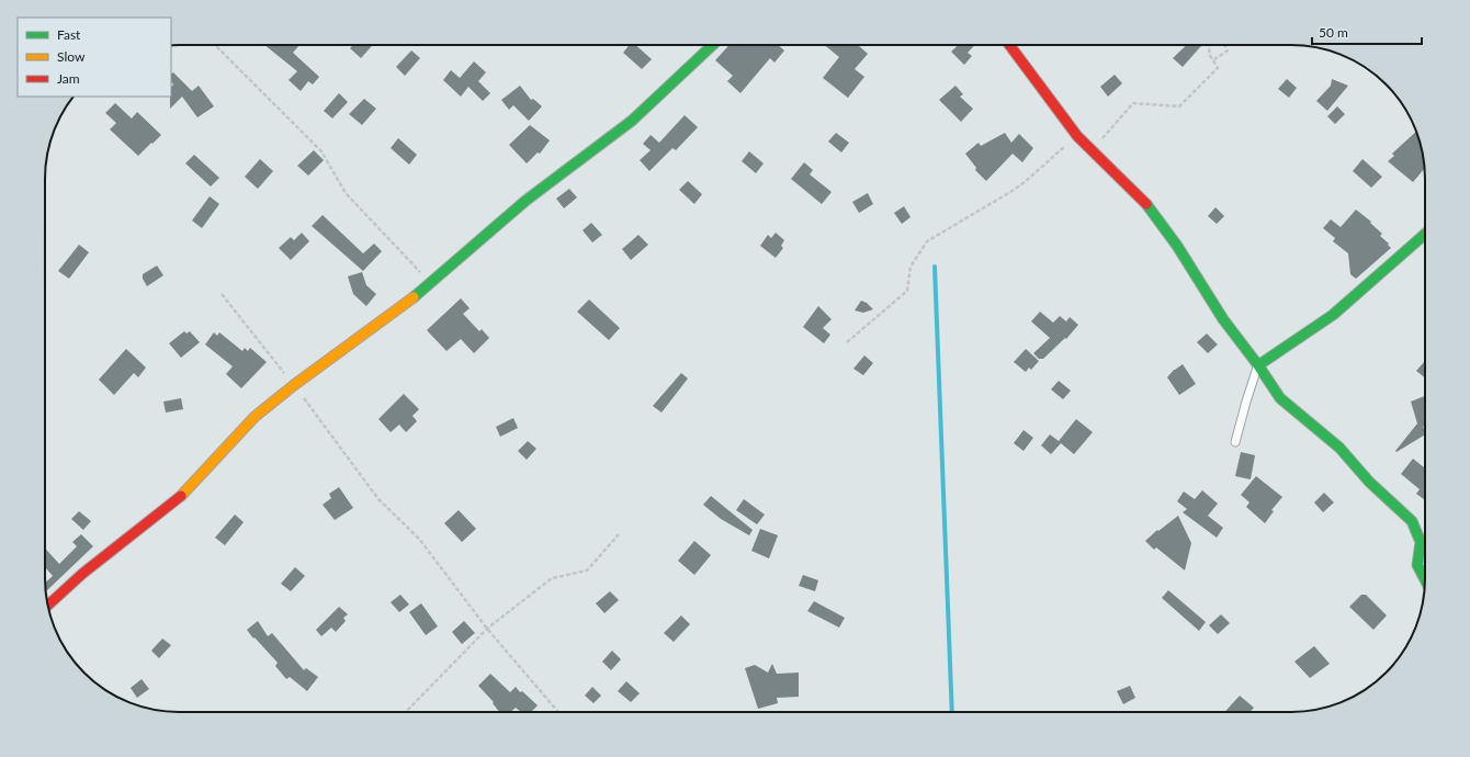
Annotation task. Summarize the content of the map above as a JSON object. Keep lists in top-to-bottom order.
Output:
{
  "legend": ["Fast", "Slow", "Jam"],
  "scale_bar": "50 m"
}
